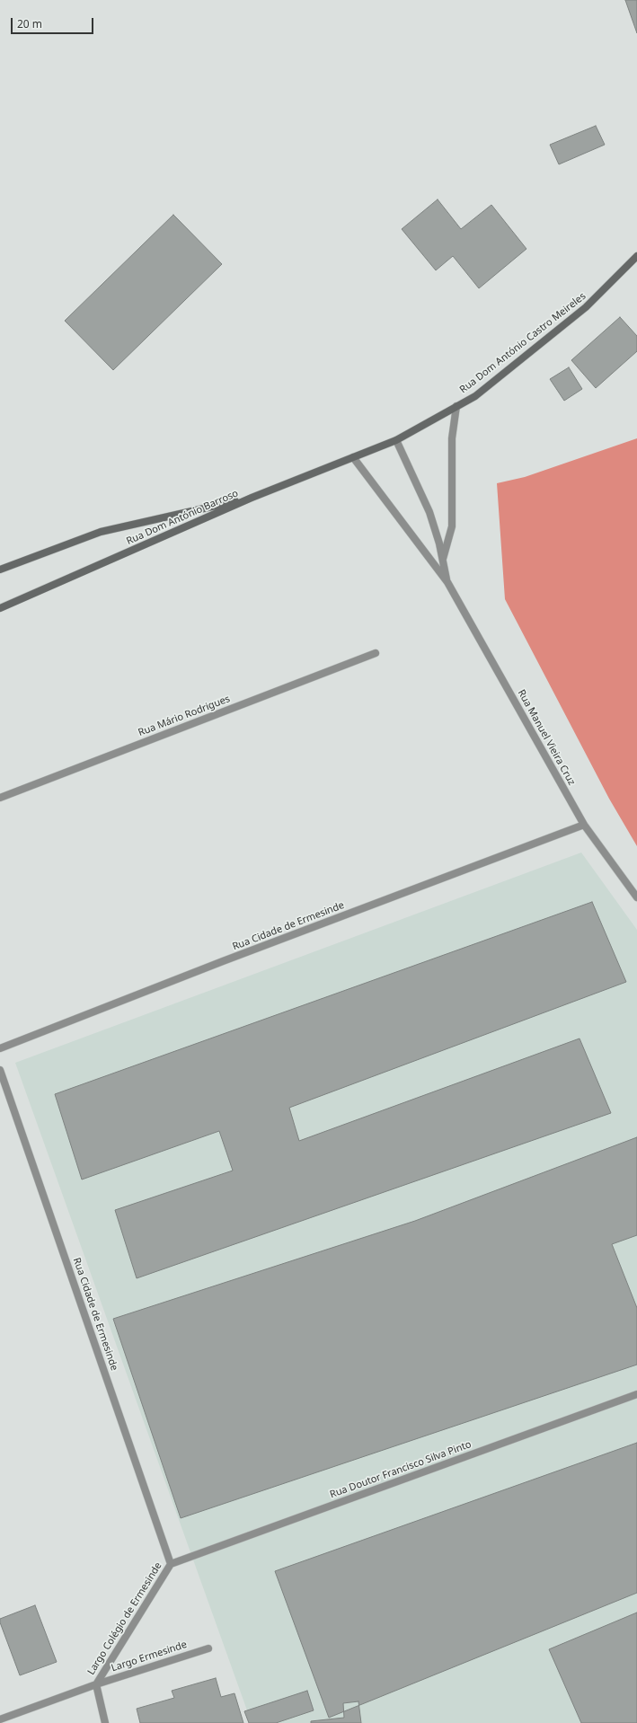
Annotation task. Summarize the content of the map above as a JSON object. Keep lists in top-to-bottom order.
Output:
{
  "streets": {
    "main road": ["Rua Dom António Castro Meireles", "Rua Dom António Barroso"],
    "street": [
      "Rua Mário Rodrigues",
      "Rua Manuel Vieira Cruz",
      "Rua Cidade de Ermesinde",
      "Rua Doutor Francisco Silva Pinto",
      "Largo Colégio de Ermesinde",
      "Largo Ermesinde"
    ]
  },
  "crossings": [
    ["Rua Dom António Castro Meireles", "Rua Dom António Barroso"],
    ["Rua Dom António Castro Meireles", "Rua Manuel Vieira Cruz"],
    ["Rua Manuel Vieira Cruz", "Rua Cidade de Ermesinde"],
    ["Rua Cidade de Ermesinde", "Rua Doutor Francisco Silva Pinto"],
    ["Rua Cidade de Ermesinde", "Largo Colégio de Ermesinde"],
    ["Rua Doutor Francisco Silva Pinto", "Largo Colégio de Ermesinde"],
    ["Largo Colégio de Ermesinde", "Largo Ermesinde"]
  ],
  "scale_bar": "20 m"
}
